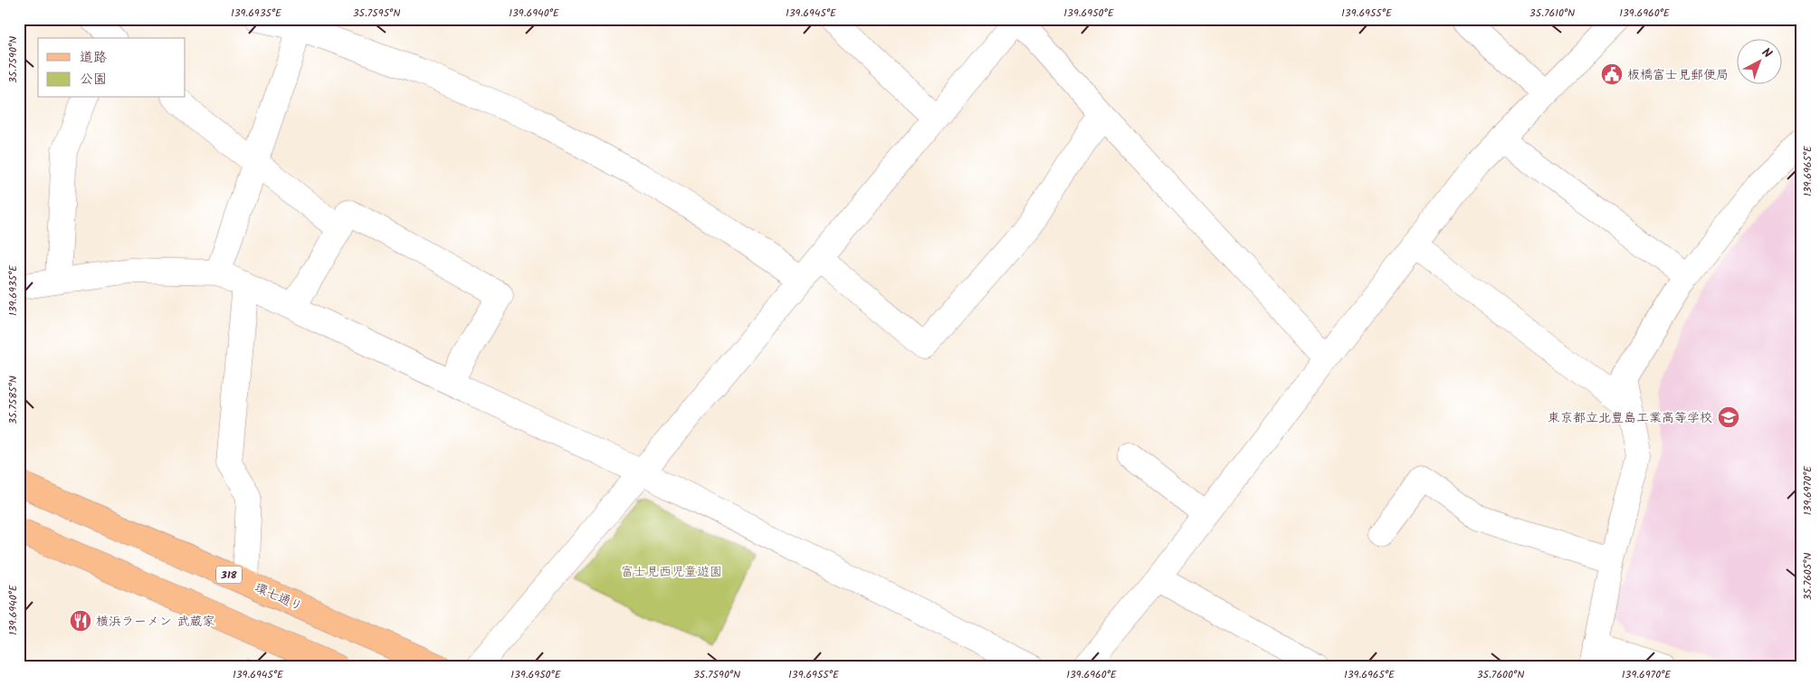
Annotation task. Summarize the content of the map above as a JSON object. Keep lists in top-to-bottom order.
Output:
{
  "streets": {
    "main road": ["318", "環七通り"]
  },
  "parks": ["富士見西児童遊園"],
  "places": {
    "public building": ["板橋富士見郵便局"],
    "school or university": ["東京都立北豊島工業高等学校"],
    "restaurant": ["横浜ラーメン 武蔵家"]
  },
  "legend": ["道路", "公園"],
  "north": "top right",
  "coordinates": [
    "139.6935°E",
    "35.7595°N",
    "139.6940°E",
    "139.6945°E",
    "139.6950°E",
    "139.6955°E",
    "35.7610°N",
    "139.6960°E",
    "35.7590°N",
    "139.6965°E",
    "35.7585°N",
    "139.6970°E",
    "35.7605°N",
    "35.7600°N"
  ]
}
